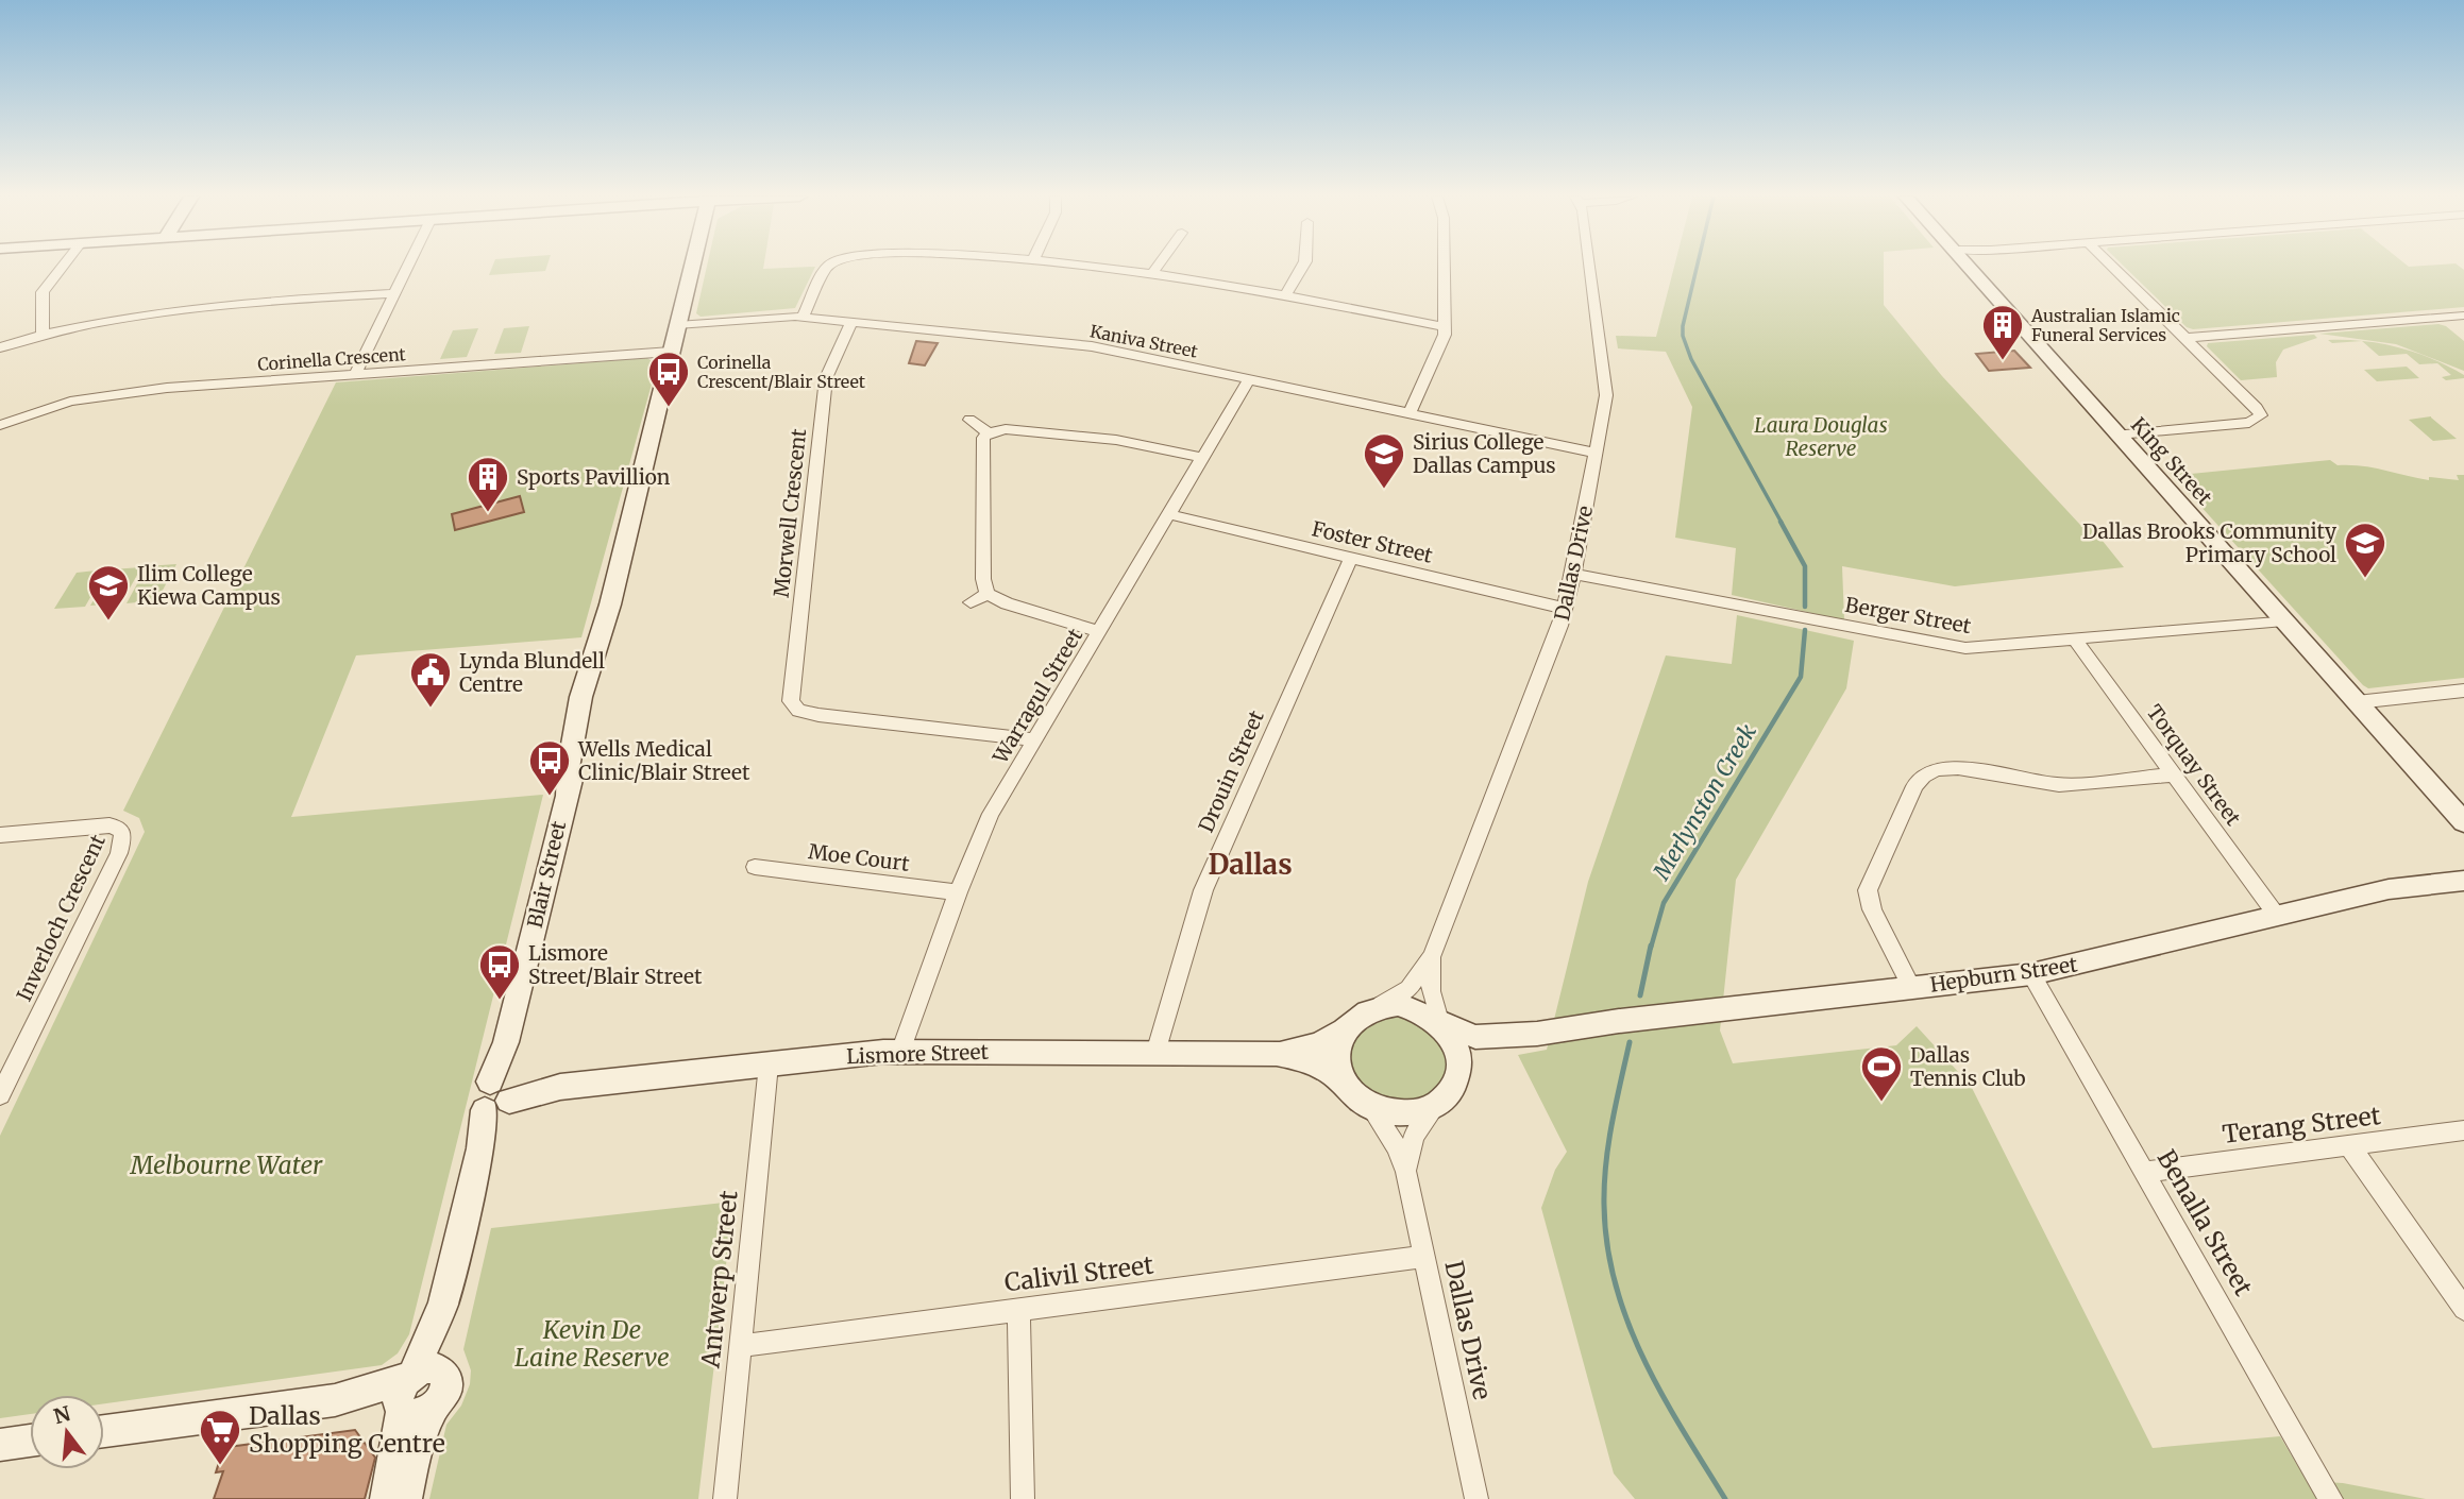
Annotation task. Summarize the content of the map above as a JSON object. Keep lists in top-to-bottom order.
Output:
{
  "streets": {
    "street": [
      "Kaniva Street",
      "Corinella Crescent",
      "King Street",
      "Morwell Crescent",
      "Foster Street",
      "Dallas Drive",
      "Berger Street",
      "Warragul Street",
      "Torquay Street",
      "Drouin Street",
      "Moe Court",
      "Blair Street",
      "Inverloch Crescent",
      "Hepburn Street",
      "Lismore Street",
      "Terang Street",
      "Benalla Street",
      "Calivil Street",
      "Antwerp Street"
    ]
  },
  "crossings": [
    ["Kaniva Street", "Morwell Crescent"],
    ["Kaniva Street", "Dallas Drive"],
    ["Kaniva Street", "Warragul Street"],
    ["Kaniva Street", "Blair Street"],
    ["Corinella Crescent", "Blair Street"],
    ["King Street", "Berger Street"],
    ["Morwell Crescent", "Warragul Street"],
    ["Foster Street", "Dallas Drive"],
    ["Foster Street", "Warragul Street"],
    ["Foster Street", "Drouin Street"],
    ["Dallas Drive", "Berger Street"],
    ["Dallas Drive", "Hepburn Street"],
    ["Dallas Drive", "Lismore Street"],
    ["Dallas Drive", "Calivil Street"],
    ["Berger Street", "Torquay Street"],
    ["Warragul Street", "Moe Court"],
    ["Warragul Street", "Lismore Street"],
    ["Torquay Street", "Hepburn Street"],
    ["Drouin Street", "Lismore Street"],
    ["Blair Street", "Lismore Street"],
    ["Hepburn Street", "Lismore Street"],
    ["Hepburn Street", "Benalla Street"],
    ["Lismore Street", "Antwerp Street"],
    ["Terang Street", "Benalla Street"],
    ["Calivil Street", "Antwerp Street"]
  ],
  "districts": ["Dallas"],
  "water": ["Merlynston Creek"],
  "parks": ["Laura Douglas Reserve", "Melbourne Water", "Kevin De Laine Reserve"],
  "places": {
    "building": ["Australian Islamic Funeral Services", "Sports Pavillion"],
    "bus stop": ["Corinella Crescent/Blair Street", "Wells Medical Clinic/Blair Street", "Lismore Street/Blair Street"],
    "school or university": ["Sirius College Dallas Campus", "Dallas Brooks Community Primary School", "Ilim College Kiewa Campus"],
    "public building": ["Lynda Blundell Centre"],
    "sports": ["Dallas Tennis Club"],
    "supermarket": ["Dallas Shopping Centre"]
  },
  "north": "top"
}
